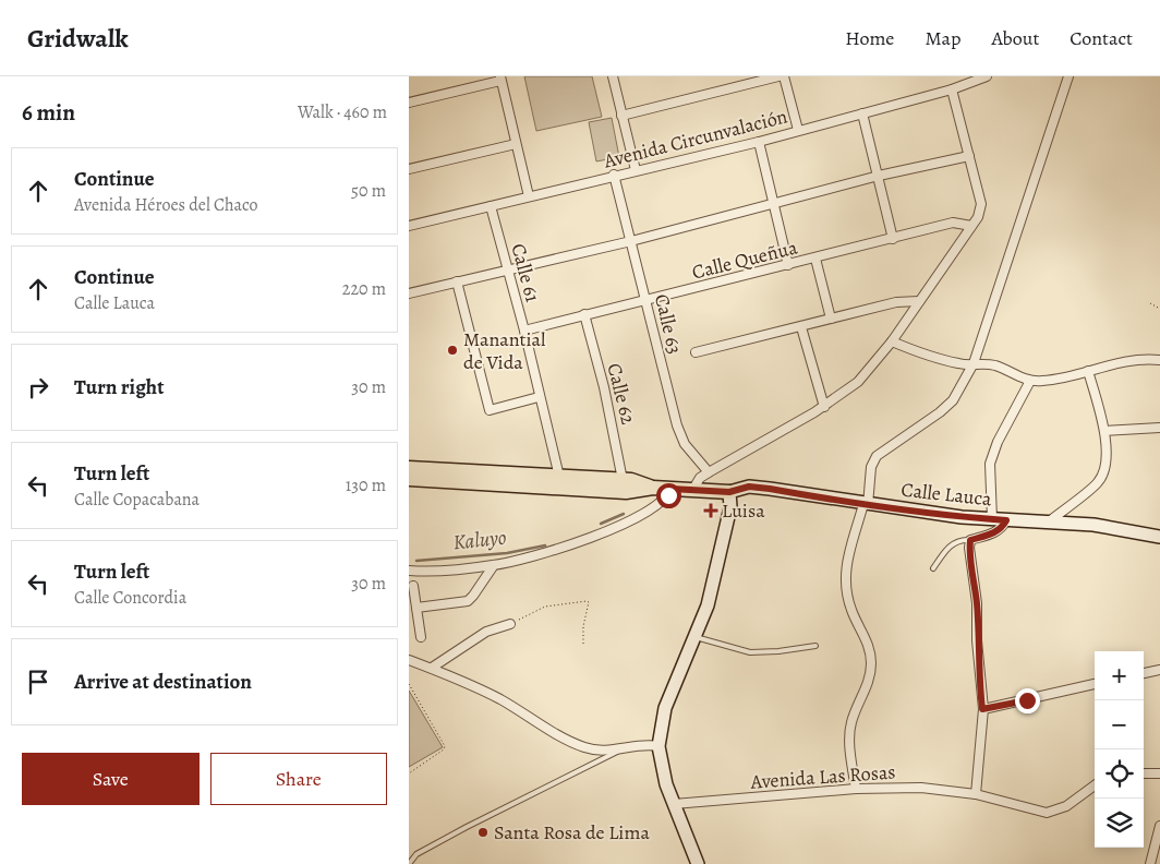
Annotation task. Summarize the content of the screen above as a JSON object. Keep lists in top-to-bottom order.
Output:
{
  "streets": {
    "street": [
      "Avenida Circunvalación",
      "Calle Queñua",
      "Calle 61",
      "Calle 63",
      "Calle 62",
      "Calle Lauca",
      "Avenida Las Rosas"
    ]
  },
  "crossings": [
    ["Avenida Circunvalación", "Calle 61"],
    ["Avenida Circunvalación", "Calle 63"],
    ["Calle Queñua", "Calle 61"],
    ["Calle Queñua", "Calle 63"],
    ["Calle Queñua", "Calle 62"]
  ],
  "water": ["Kaluyo"],
  "places": {
    "other": ["Manantial de Vida", "Santa Rosa de Lima"],
    "health": ["Luisa"]
  },
  "page": {
    "header": "Gridwalk",
    "nav": [
      "Home",
      "Map",
      "About",
      "Contact"
    ],
    "heading": ["6 min", "Walk · 460 m"],
    "list": [
      ["Continue", "Avenida Héroes del Chaco", "50 m"],
      ["Continue", "Calle Lauca", "220 m"],
      ["Turn right", "30 m"],
      ["Turn left", "Calle Copacabana", "130 m"],
      ["Turn left", "Calle Concordia", "30 m"],
      "Arrive at destination"
    ],
    "map_buttons": ["+", "−"],
    "buttons": ["Save", "Share"]
  }
}
